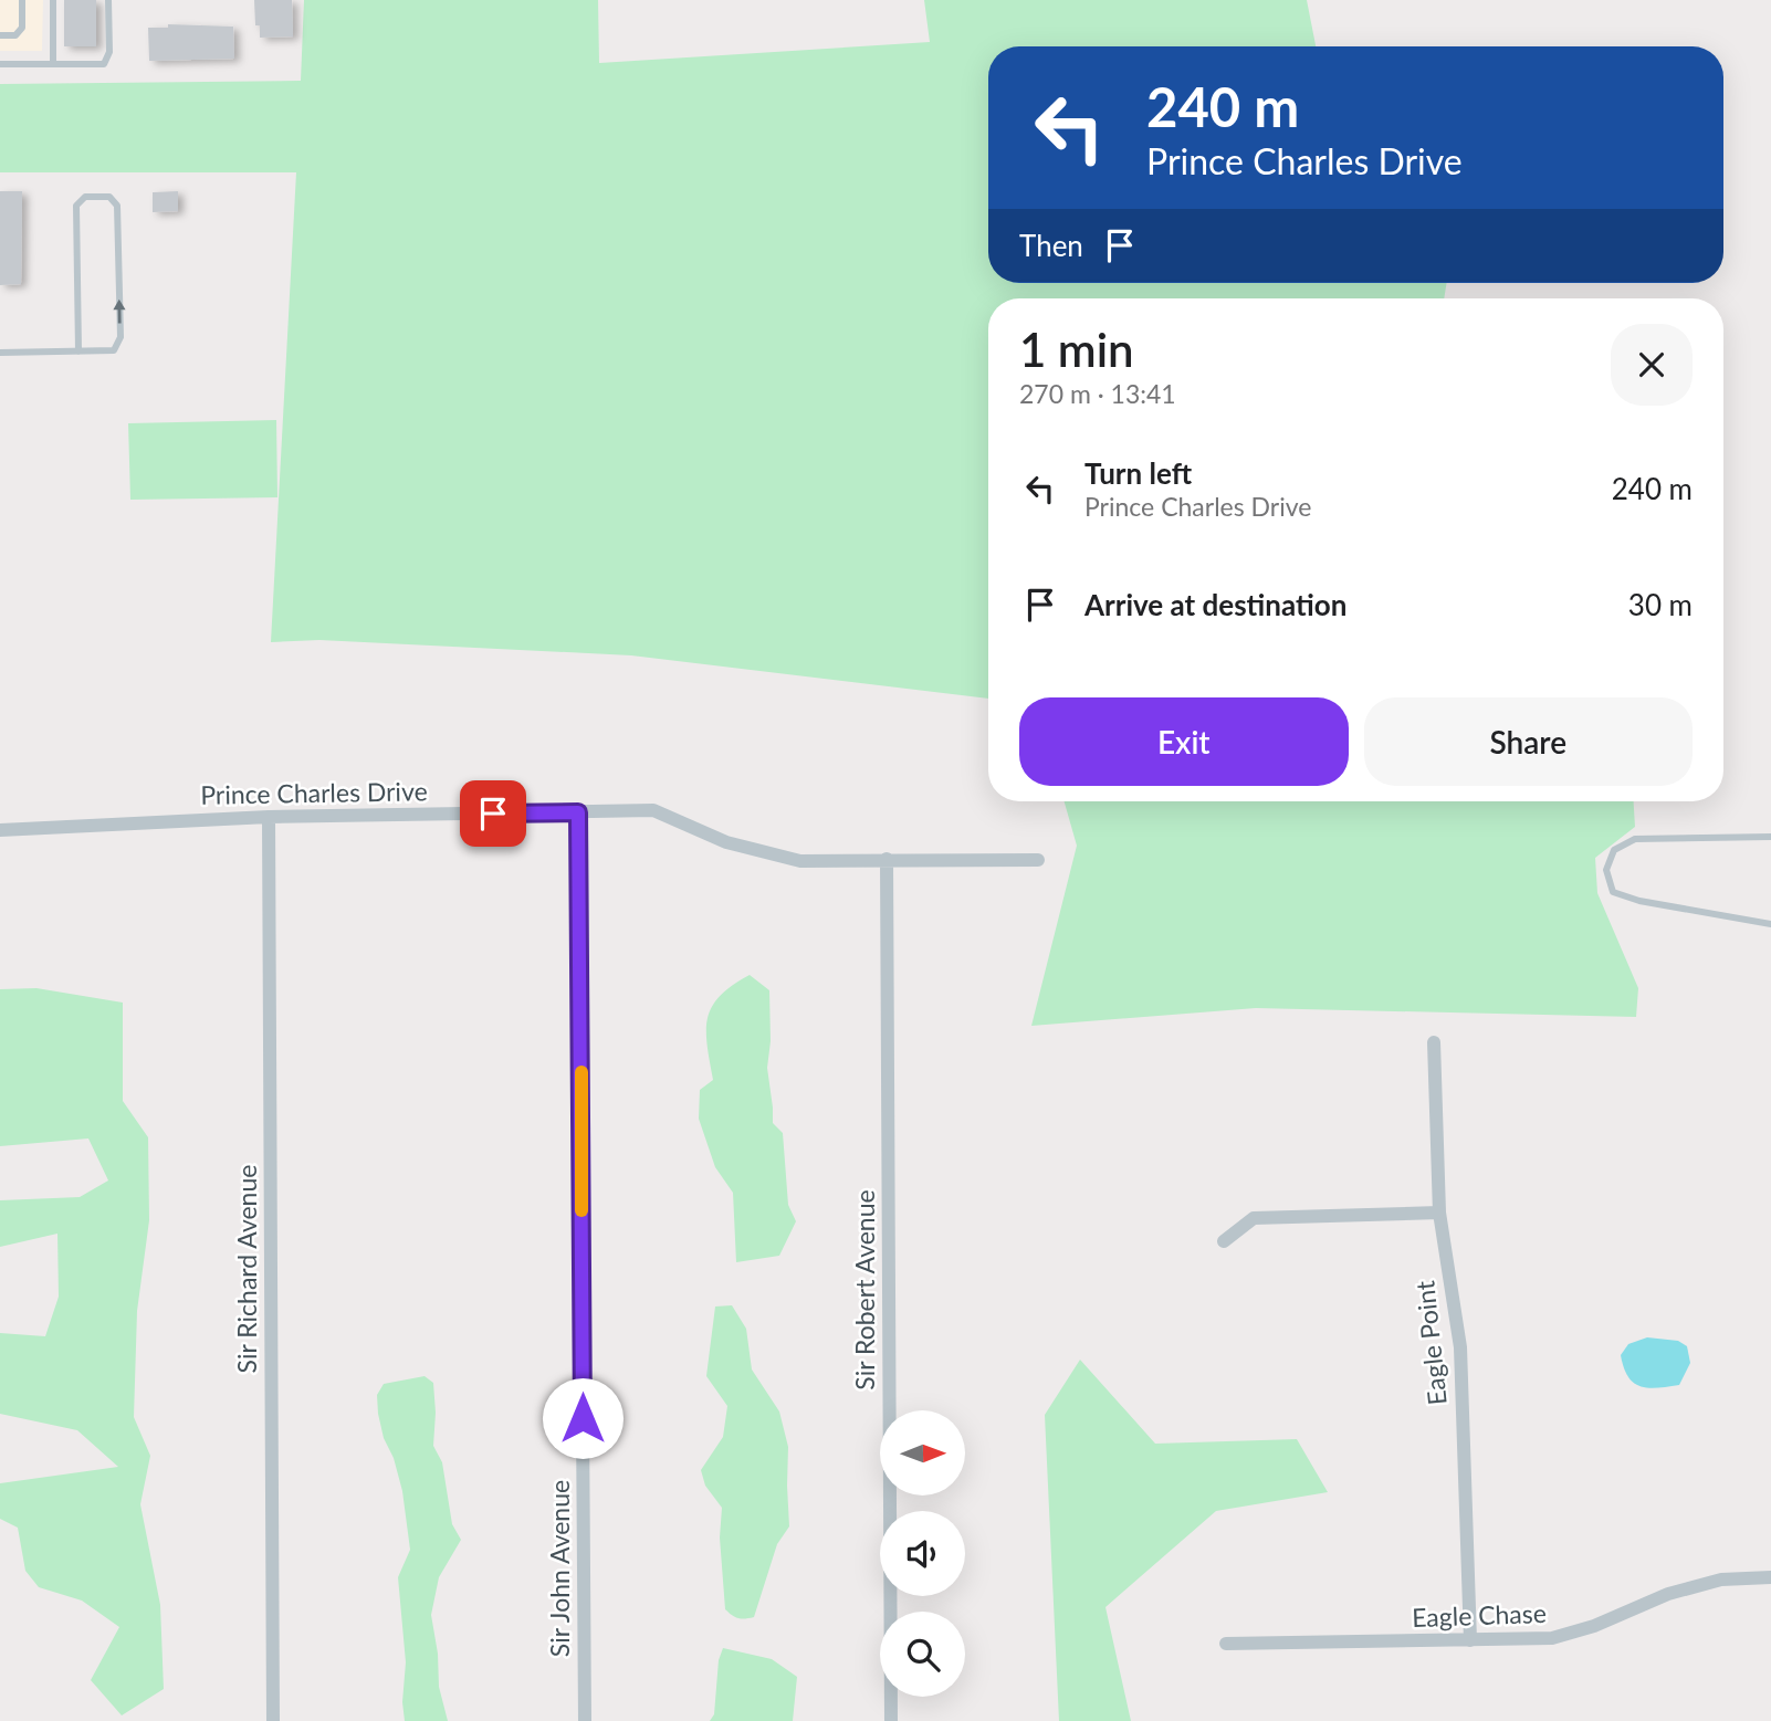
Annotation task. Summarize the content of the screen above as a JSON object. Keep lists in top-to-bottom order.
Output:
{
  "streets": {
    "street": [
      "Prince Charles Drive",
      "Sir Richard Avenue",
      "Sir Robert Avenue",
      "Eagle Point",
      "Sir John Avenue",
      "Eagle Chase"
    ]
  },
  "crossings": [
    ["Prince Charles Drive", "Sir Richard Avenue"],
    ["Prince Charles Drive", "Sir Robert Avenue"],
    ["Prince Charles Drive", "Sir John Avenue"],
    ["Eagle Point", "Eagle Chase"]
  ],
  "north": "right",
  "page": {
    "turn": ["240 m", "Prince Charles Drive"],
    "then": "Then",
    "heading": ["1 min", "270 m · 13:41"],
    "list": [
      {
        "name": "Turn left",
        "note": "Prince Charles Drive",
        "value": "240 m"
      },
      {
        "name": "Arrive at destination",
        "value": "30 m"
      }
    ],
    "buttons": ["Exit", "Share"]
  }
}
